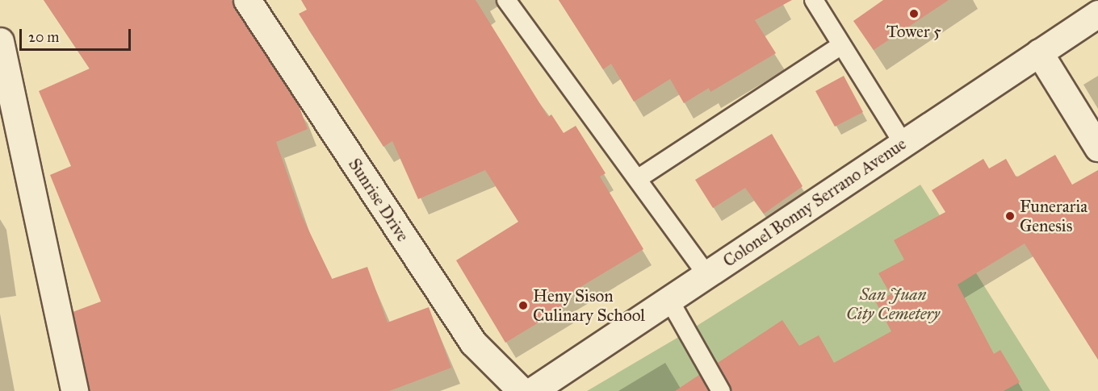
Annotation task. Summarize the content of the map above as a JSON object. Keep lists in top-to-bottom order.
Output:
{
  "streets": {
    "street": ["Sunrise Drive", "Colonel Bonny Serrano Avenue"]
  },
  "parks": ["San Juan City Cemetery"],
  "places": ["Tower 5", "Funeraria Genesis", "Heny Sison Culinary School"],
  "scale_bar": "20 m"
}
